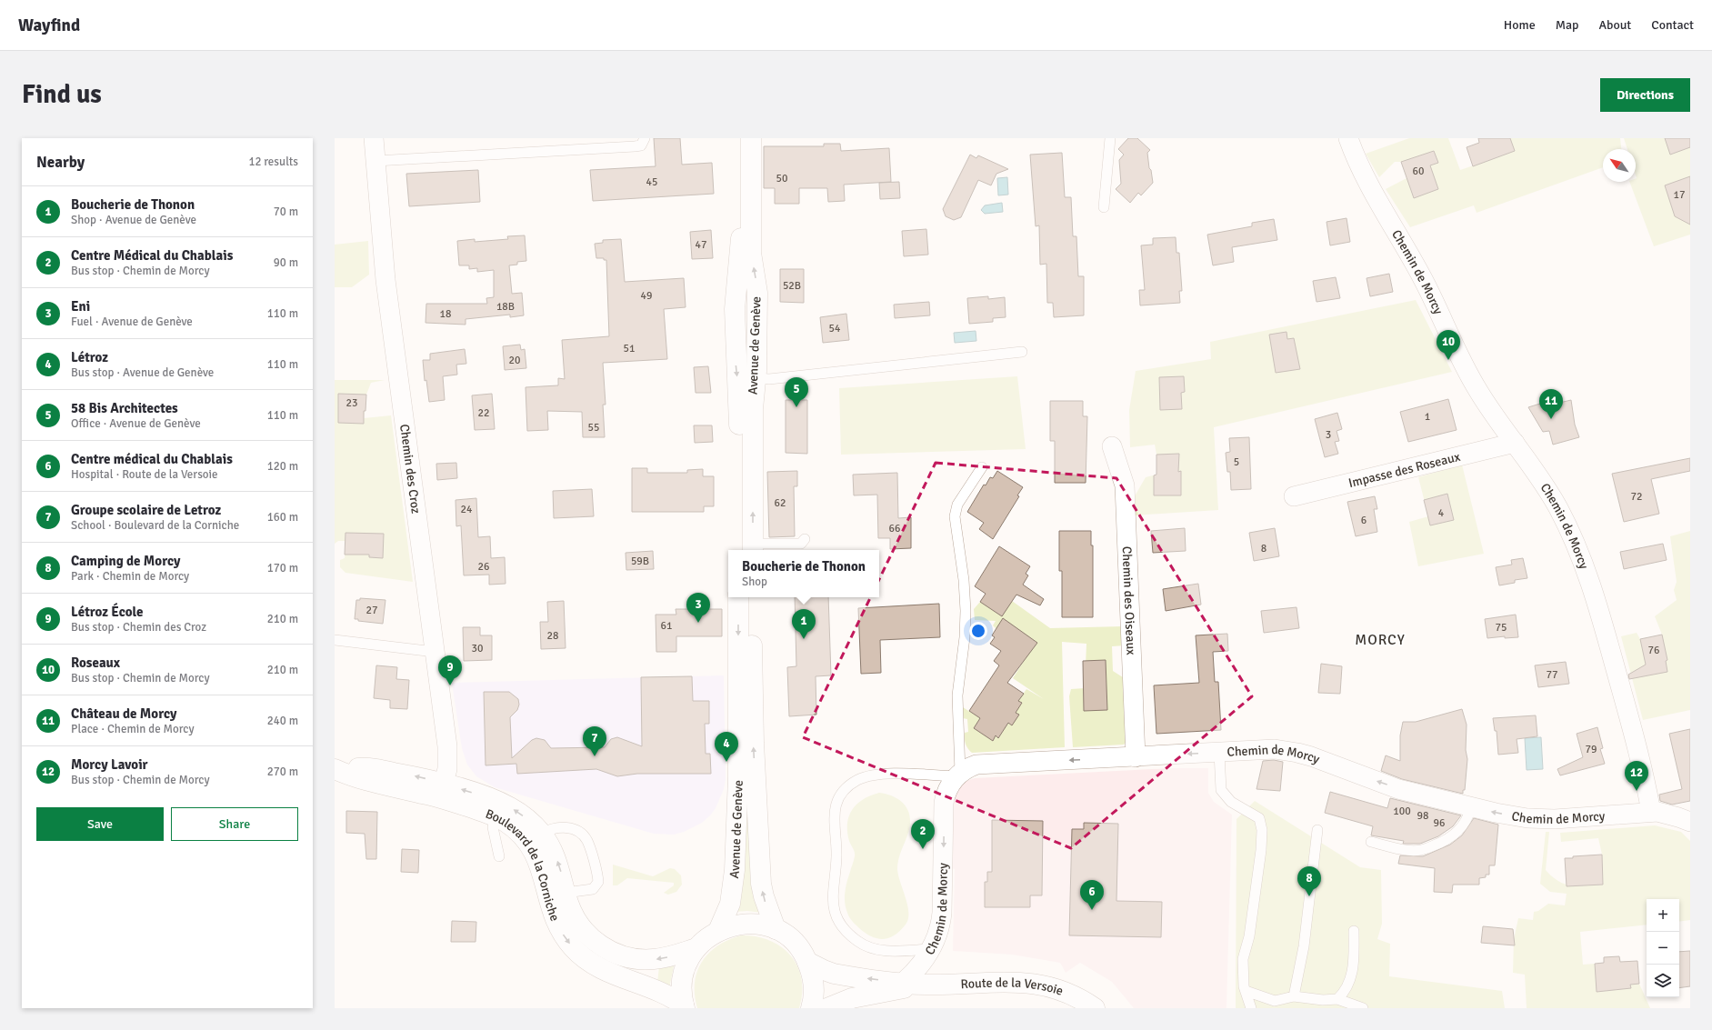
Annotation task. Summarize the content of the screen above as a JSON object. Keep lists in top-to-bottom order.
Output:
{
  "streets": {
    "main road": ["Avenue de Genève", "Boulevard de la Corniche", "Route de la Versoie"],
    "street": [
      "Chemin de Morcy",
      "Chemin des Croz",
      "Impasse des Roseaux",
      "Chemin des Oiseaux"
    ]
  },
  "crossings": [
    ["Chemin de Morcy", "Impasse des Roseaux"],
    ["Chemin de Morcy", "Chemin des Oiseaux"],
    ["Chemin de Morcy", "Route de la Versoie"],
    ["Chemin des Croz", "Boulevard de la Corniche"]
  ],
  "one_way": ["Chemin de Morcy"],
  "districts": ["MORCY"],
  "house_numbers": [
    "60",
    "50",
    "45",
    "17",
    "47",
    "52B",
    "49",
    "18B",
    "18",
    "54",
    "51",
    "20",
    "23",
    "22",
    "1",
    "55",
    "3",
    "5",
    "72",
    "62",
    "24",
    "4",
    "6",
    "66",
    "8",
    "59B",
    "26",
    "27",
    "61",
    "75",
    "28",
    "30",
    "76",
    "77",
    "79",
    "100",
    "98",
    "96"
  ],
  "north": "top left",
  "page": {
    "header": "Wayfind",
    "nav": [
      "Home",
      "Map",
      "About",
      "Contact"
    ],
    "buttons": [
      "Directions",
      ["Save", "Share"]
    ],
    "title": "Find us",
    "heading": ["Nearby", "12 results"],
    "list": [
      {
        "mark": "1",
        "name": "Boucherie de Thonon",
        "note": "Shop · Avenue de Genève",
        "value": "70 m"
      },
      {
        "mark": "2",
        "name": "Centre Médical du Chablais",
        "note": "Bus stop · Chemin de Morcy",
        "value": "90 m"
      },
      {
        "mark": "3",
        "name": "Eni",
        "note": "Fuel · Avenue de Genève",
        "value": "110 m"
      },
      {
        "mark": "4",
        "name": "Létroz",
        "note": "Bus stop · Avenue de Genève",
        "value": "110 m"
      },
      {
        "mark": "5",
        "name": "58 Bis Architectes",
        "note": "Office · Avenue de Genève",
        "value": "110 m"
      },
      {
        "mark": "6",
        "name": "Centre médical du Chablais",
        "note": "Hospital · Route de la Versoie",
        "value": "120 m"
      },
      {
        "mark": "7",
        "name": "Groupe scolaire de Letroz",
        "note": "School · Boulevard de la Corniche",
        "value": "160 m"
      },
      {
        "mark": "8",
        "name": "Camping de Morcy",
        "note": "Park · Chemin de Morcy",
        "value": "170 m"
      },
      {
        "mark": "9",
        "name": "Létroz École",
        "note": "Bus stop · Chemin des Croz",
        "value": "210 m"
      },
      {
        "mark": "10",
        "name": "Roseaux",
        "note": "Bus stop · Chemin de Morcy",
        "value": "210 m"
      },
      {
        "mark": "11",
        "name": "Château de Morcy",
        "note": "Place · Chemin de Morcy",
        "value": "240 m"
      },
      {
        "mark": "12",
        "name": "Morcy Lavoir",
        "note": "Bus stop · Chemin de Morcy",
        "value": "270 m"
      }
    ],
    "pins": [
      "10",
      "5",
      "11",
      "3",
      "1",
      "9",
      "7",
      "4",
      "12",
      "2",
      "8",
      "6"
    ],
    "popup": ["Boucherie de Thonon", "Shop"],
    "map_buttons": ["+", "−"]
  }
}
